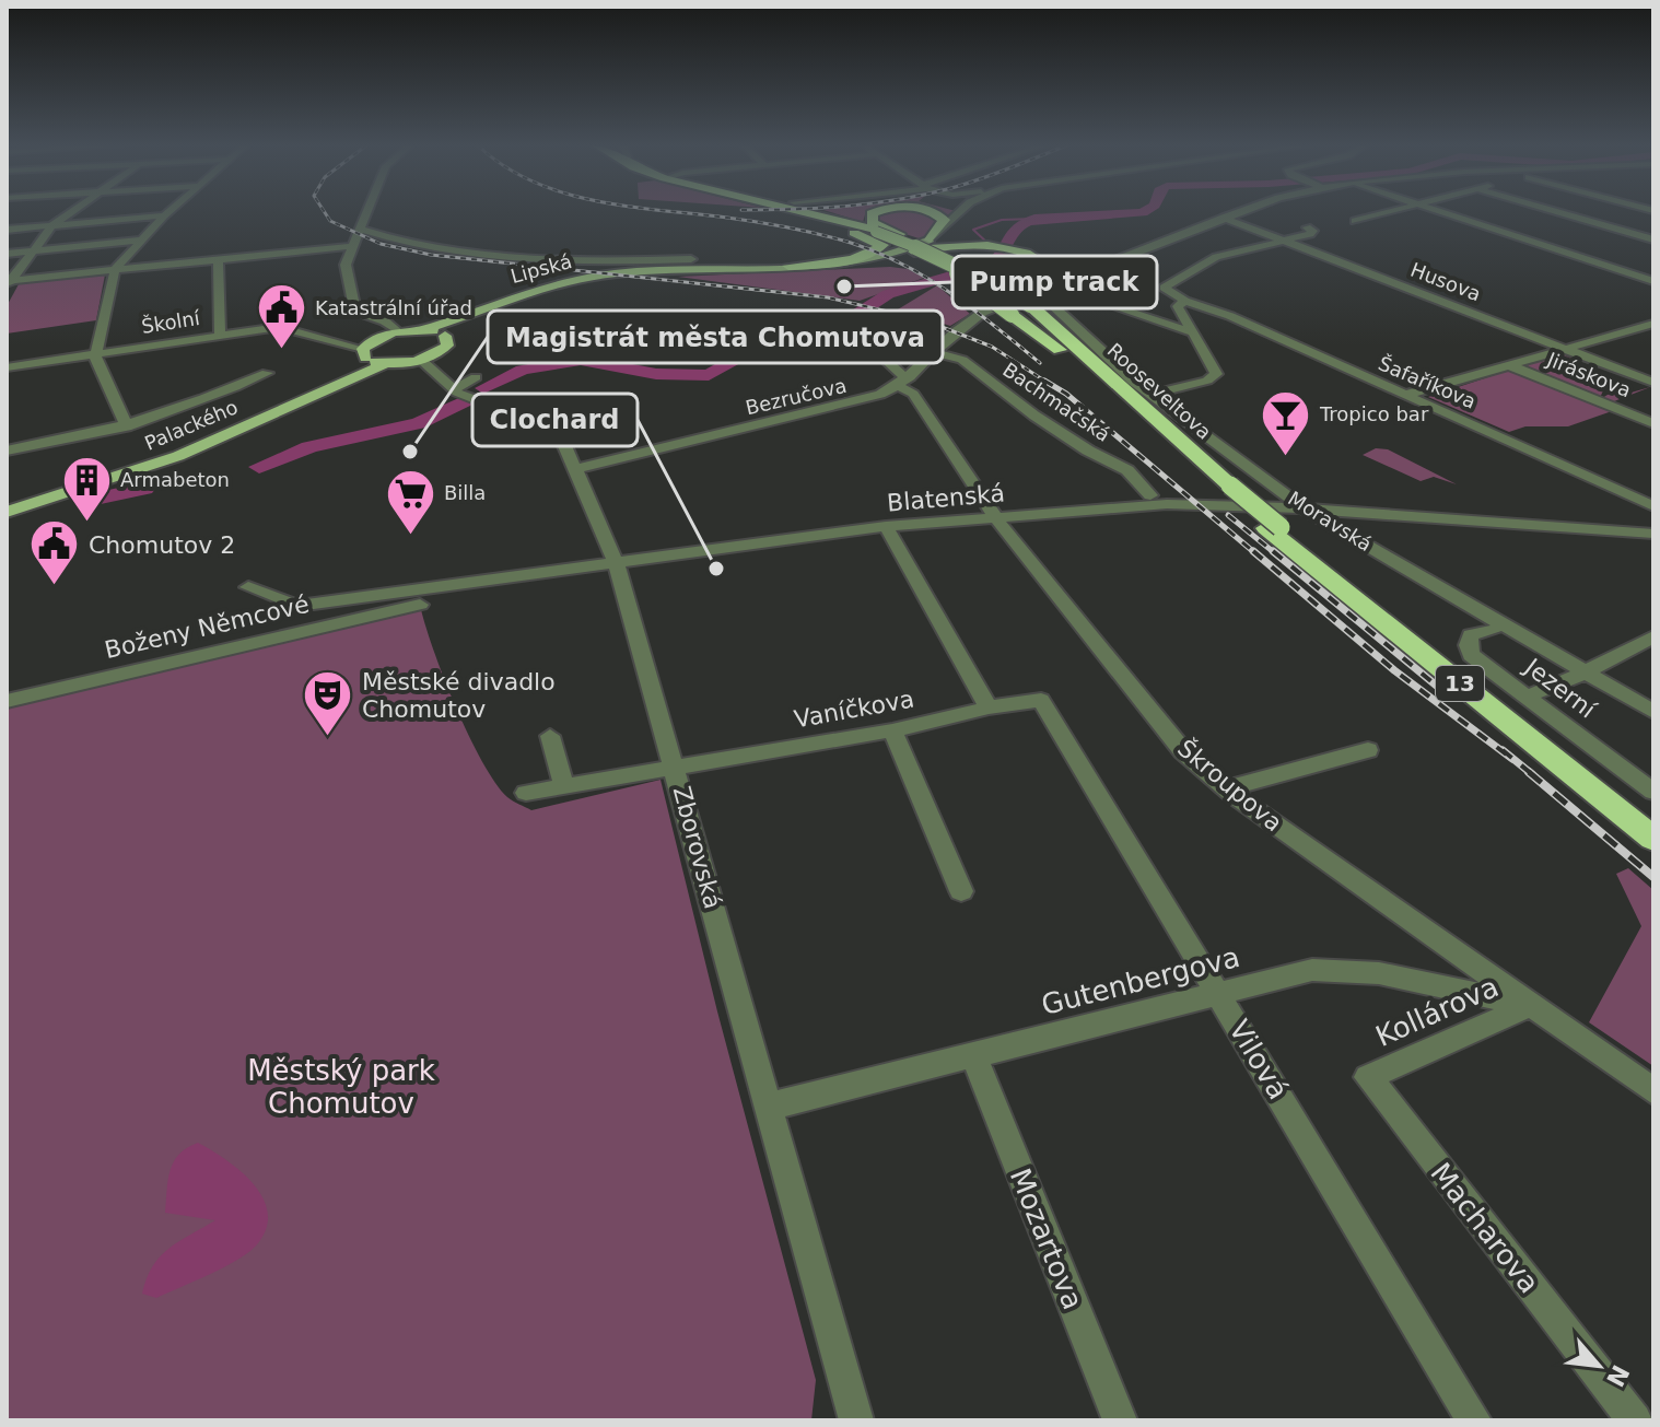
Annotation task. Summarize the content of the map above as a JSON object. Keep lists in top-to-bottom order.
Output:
{
  "streets": {
    "highway": ["13"],
    "main road": ["Lipská", "Palackého"],
    "street": [
      "Husova",
      "Školní",
      "Jiráskova",
      "Šafaříkova",
      "Rooseveltova",
      "Bezručova",
      "Bachmačská",
      "Blatenská",
      "Moravská",
      "Boženy Němcové",
      "Jezerní",
      "Vaníčkova",
      "Škroupova",
      "Zborovská",
      "Gutenbergova",
      "Kollárova",
      "Vilová",
      "Macharova",
      "Mozartova"
    ]
  },
  "crossings": [
    ["Lipská", "Palackého"],
    ["Lipská", "Zborovská"],
    ["Husova", "Jiráskova"],
    ["Husova", "Bezručova"],
    ["Školní", "Palackého"],
    ["Jiráskova", "Šafaříkova"],
    ["Šafaříkova", "Rooseveltova"],
    ["Rooseveltova", "Moravská"],
    ["Rooseveltova", "13"],
    ["Bezručova", "Bachmačská"],
    ["Bezručova", "Moravská"],
    ["Bezručova", "13"],
    ["Bezručova", "Škroupova"],
    ["Bezručova", "Zborovská"],
    ["Blatenská", "Moravská"],
    ["Blatenská", "Škroupova"],
    ["Blatenská", "Zborovská"],
    ["Moravská", "13"],
    ["Vaníčkova", "Zborovská"],
    ["Vaníčkova", "Vilová"],
    ["Škroupova", "Gutenbergova"],
    ["Škroupova", "Kollárova"],
    ["Zborovská", "Gutenbergova"],
    ["Gutenbergova", "Kollárova"],
    ["Gutenbergova", "Vilová"],
    ["Gutenbergova", "Mozartova"],
    ["Kollárova", "Macharova"]
  ],
  "parks": ["Městský park Chomutov"],
  "places": {
    "other": ["Pump track", "Magistrát města Chomutova", "Clochard"],
    "public building": ["Katastrální úřad", "Chomutov 2"],
    "bar": ["Tropico bar"],
    "building": ["Armabeton"],
    "supermarket": ["Billa"],
    "theatre": ["Městské divadlo Chomutov"]
  },
  "north": "bottom right"
}
